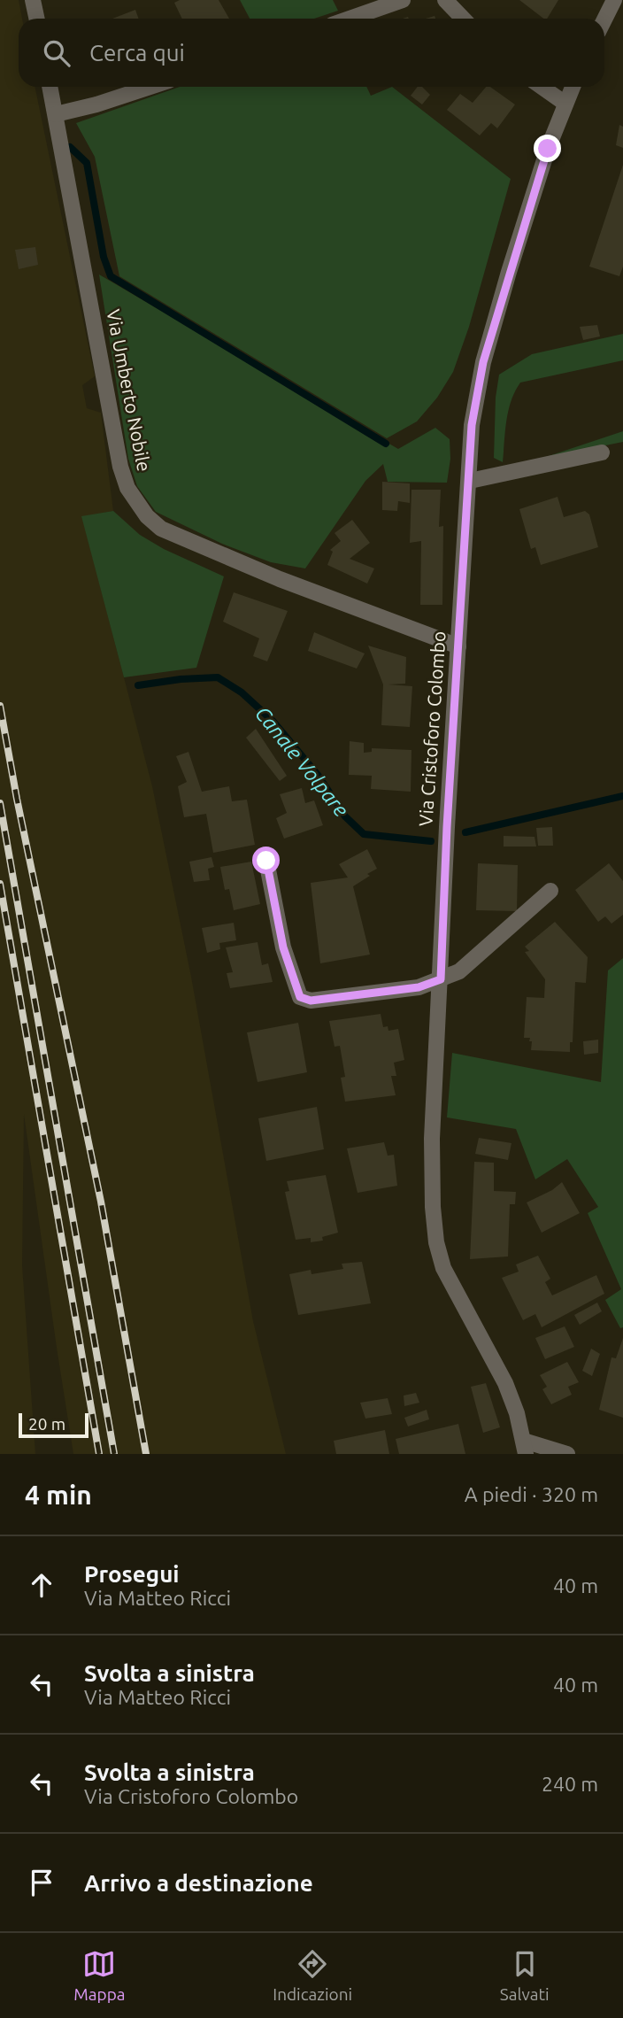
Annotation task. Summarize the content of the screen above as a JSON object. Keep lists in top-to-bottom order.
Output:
{
  "streets": {
    "street": ["Via Umberto Nobile", "Via Cristoforo Colombo"]
  },
  "crossings": [
    ["Via Umberto Nobile", "Via Cristoforo Colombo"]
  ],
  "water": ["Canale Volpare"],
  "scale_bar": "20 m",
  "page": {
    "search": "Cerca qui",
    "scale": "20 m",
    "heading": ["4 min", "A piedi · 320 m"],
    "list": [
      ["Prosegui", "Via Matteo Ricci", "40 m"],
      ["Svolta a sinistra", "Via Matteo Ricci", "40 m"],
      ["Svolta a sinistra", "Via Cristoforo Colombo", "240 m"],
      "Arrivo a destinazione"
    ],
    "nav": ["Mappa", "Indicazioni", "Salvati"]
  }
}
